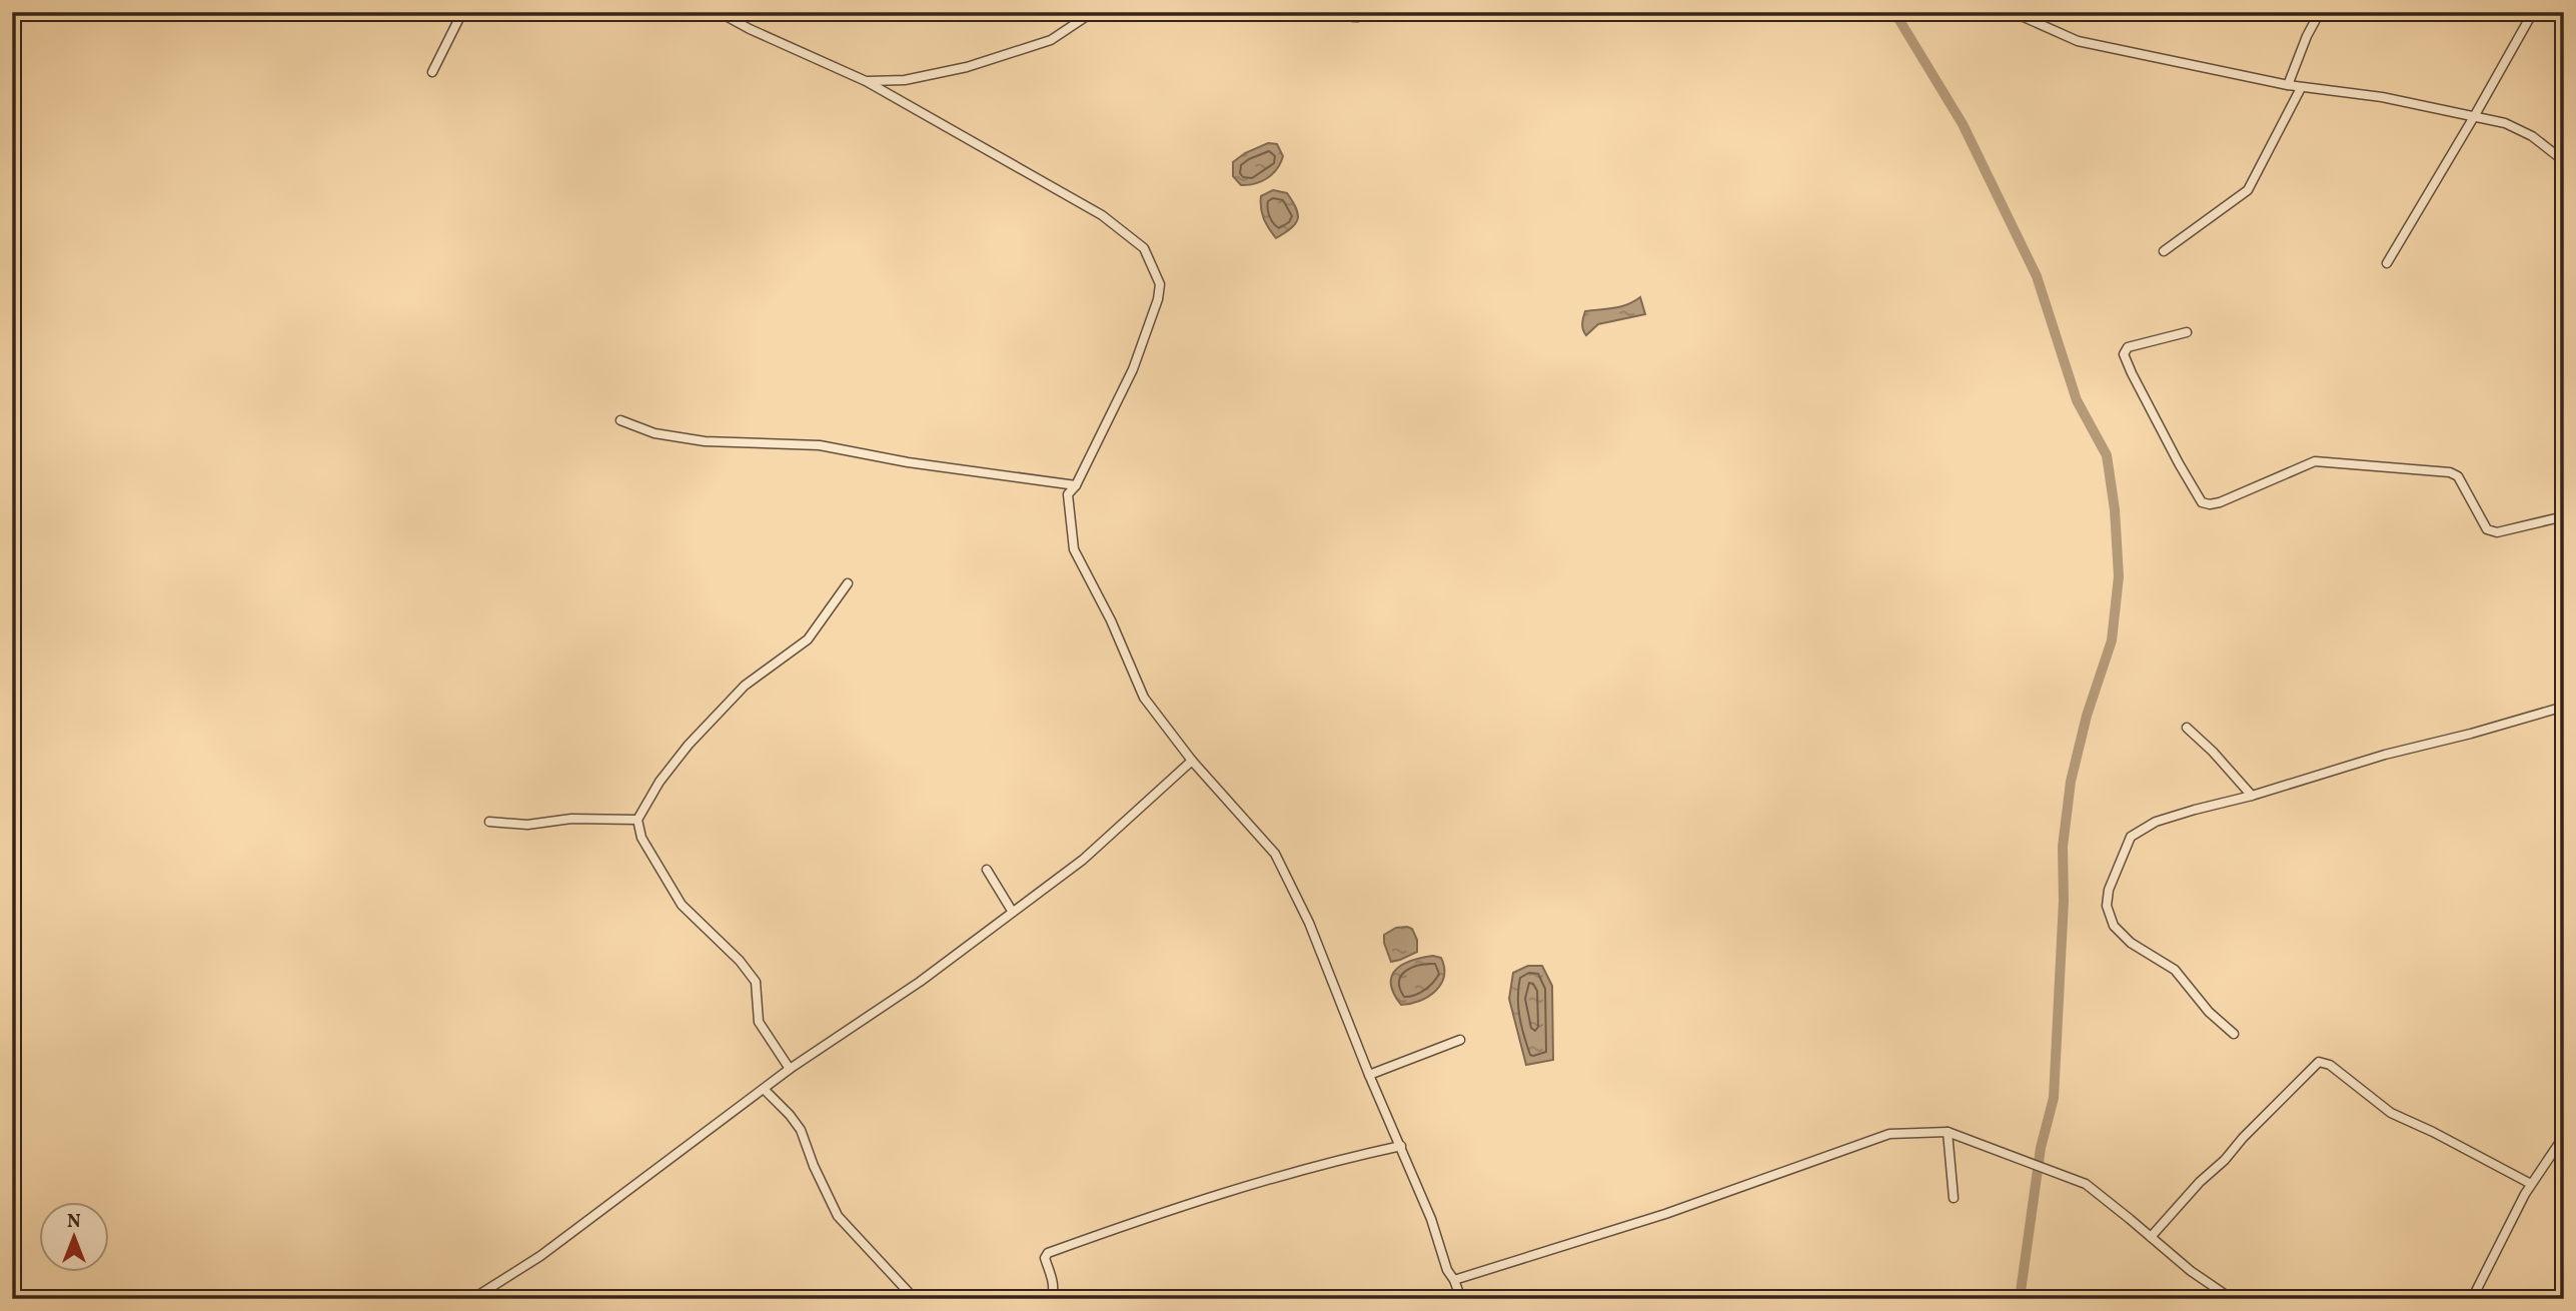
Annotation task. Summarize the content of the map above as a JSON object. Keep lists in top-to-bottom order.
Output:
{
  "north": "top"
}
